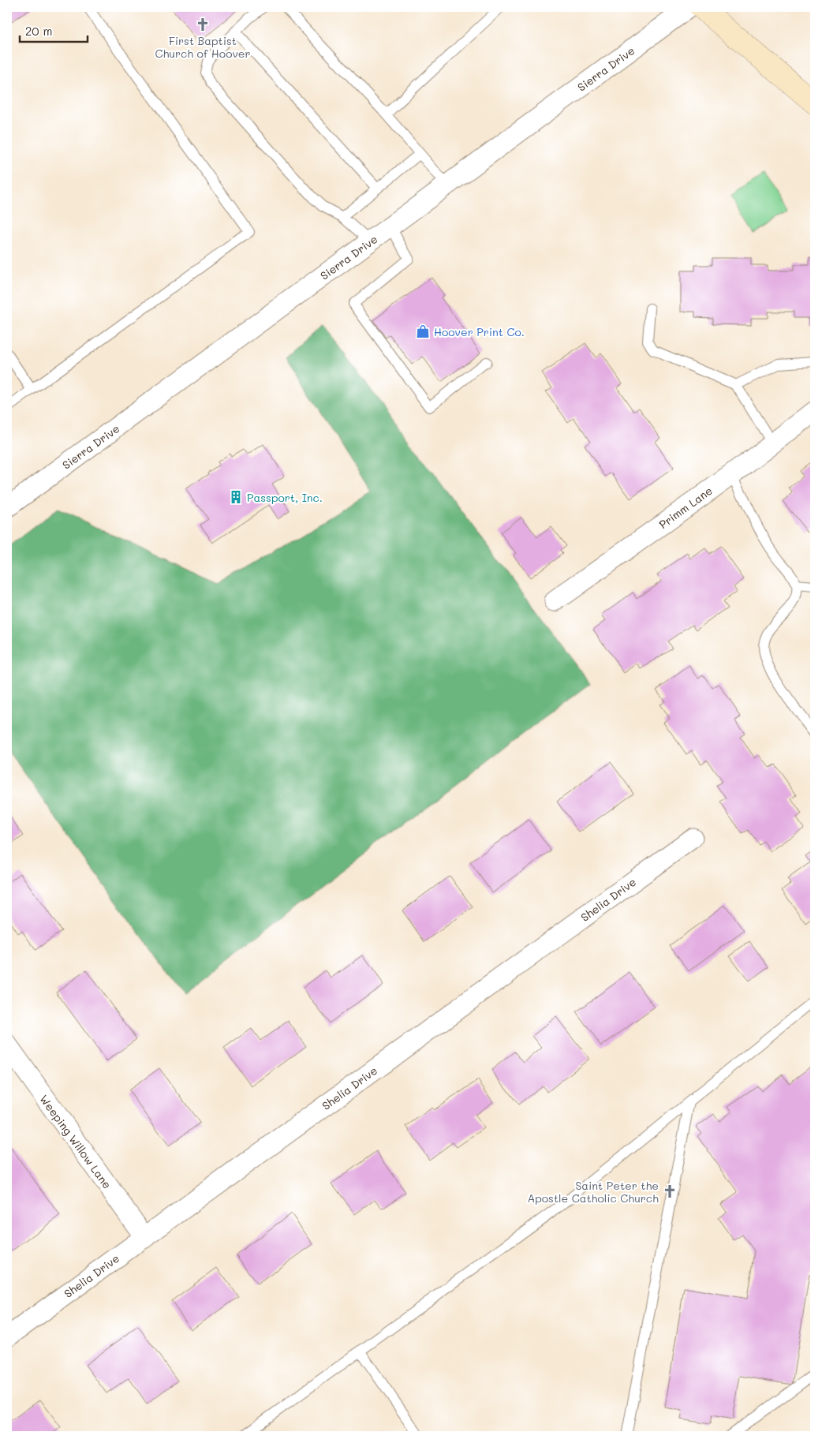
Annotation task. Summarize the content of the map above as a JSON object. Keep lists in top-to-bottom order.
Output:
{
  "streets": {
    "street": [
      "Sierra Drive",
      "Primm Lane",
      "Shelia Drive",
      "Weeping Willow Lane"
    ]
  },
  "crossings": [
    ["Shelia Drive", "Weeping Willow Lane"]
  ],
  "places": {
    "church": ["First Baptist Church of Hoover", "Saint Peter the Apostle Catholic Church"],
    "shop": ["Hoover Print Co."],
    "building": ["Passport, Inc."]
  },
  "scale_bar": "20 m"
}
